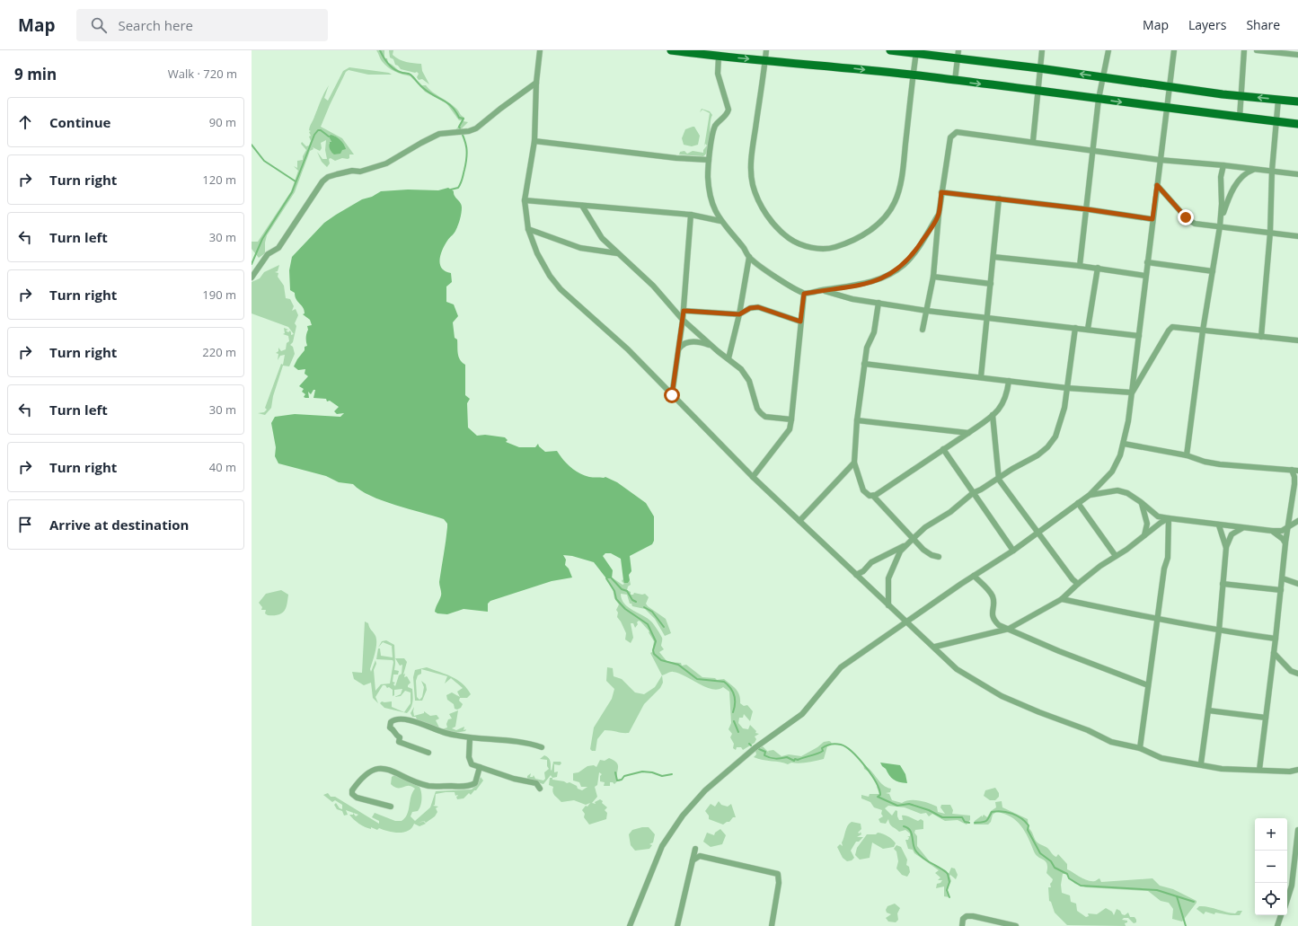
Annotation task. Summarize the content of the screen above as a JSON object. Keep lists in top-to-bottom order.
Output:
{
  "page": {
    "header": "Map",
    "search": "Search here",
    "nav": ["Map", "Layers", "Share"],
    "heading": ["9 min", "Walk · 720 m"],
    "list": [
      ["Continue", "90 m"],
      ["Turn right", "120 m"],
      ["Turn left", "30 m"],
      ["Turn right", "190 m"],
      ["Turn right", "220 m"],
      ["Turn left", "30 m"],
      ["Turn right", "40 m"],
      "Arrive at destination"
    ],
    "map_buttons": ["+", "−"]
  }
}
